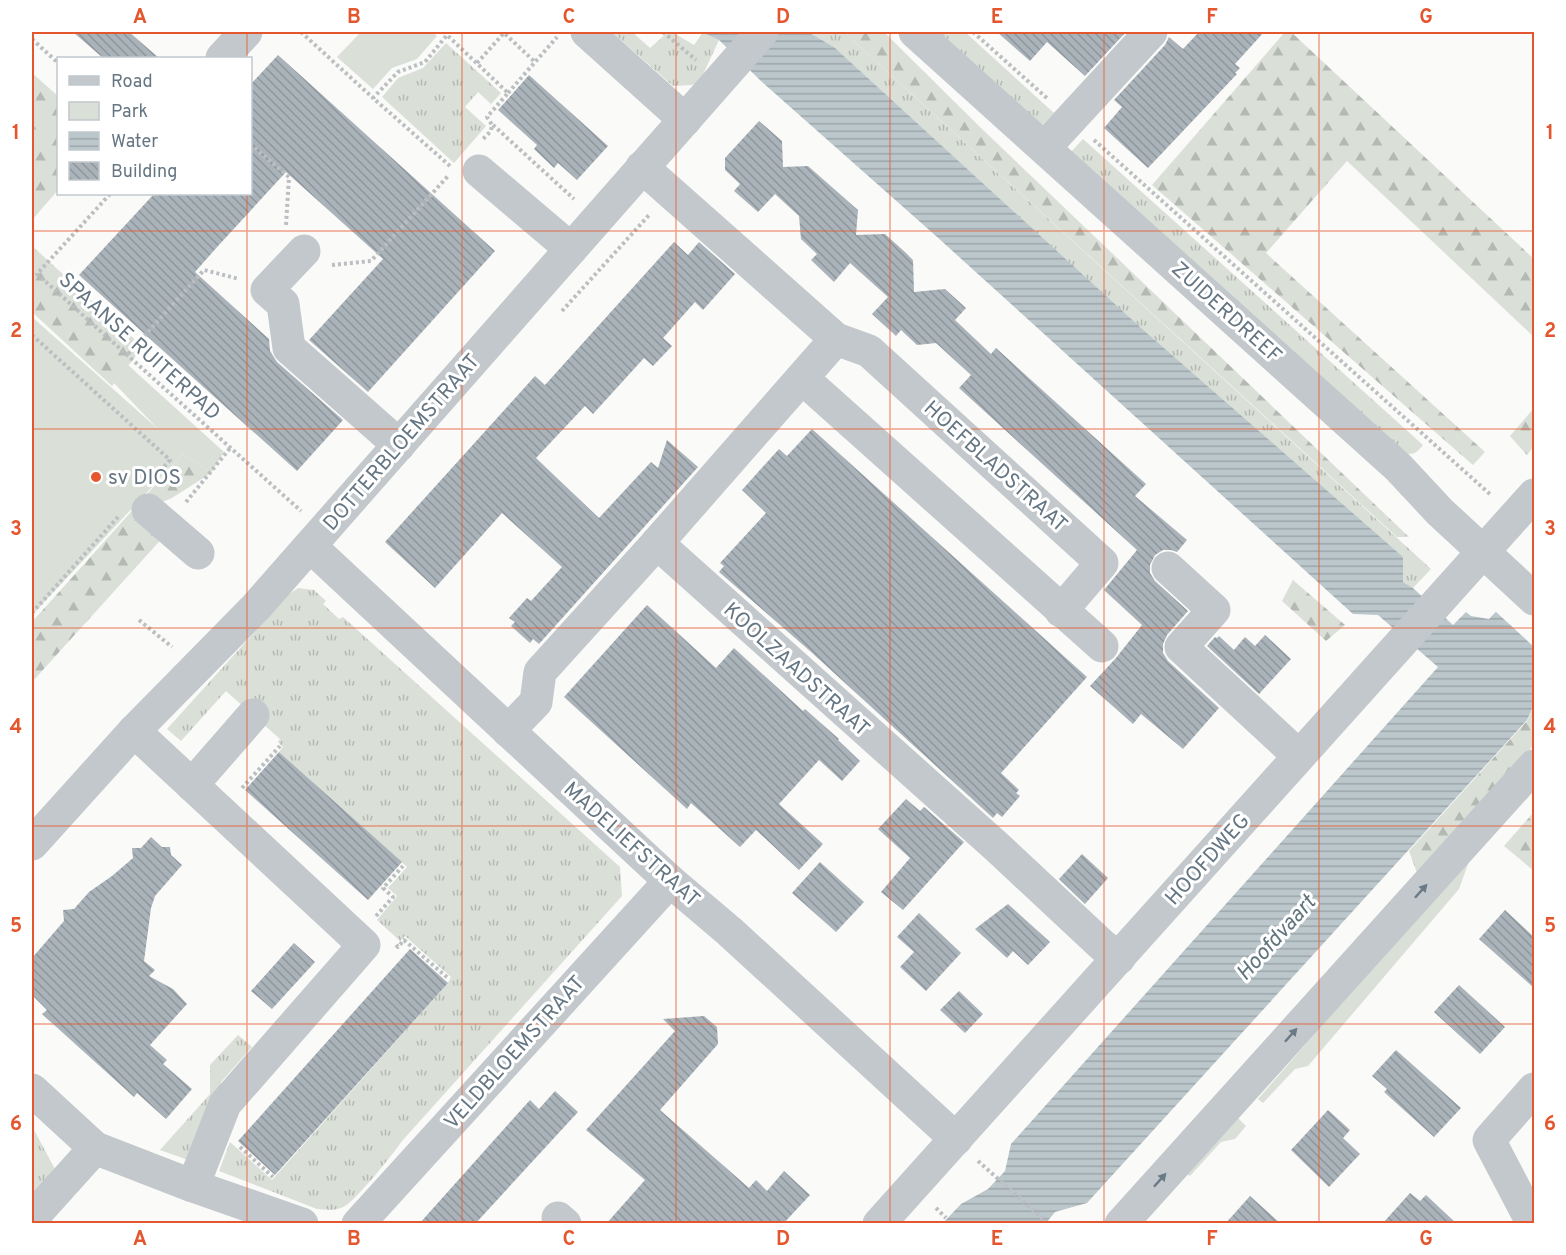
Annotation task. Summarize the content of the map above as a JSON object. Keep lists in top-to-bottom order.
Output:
{
  "streets": {
    "street": [
      "ZUIDERDREEF",
      "DOTTERBLOEMSTRAAT",
      "HOEFBLADSTRAAT",
      "KOOLZAADSTRAAT",
      "MADELIEFSTRAAT",
      "HOOFDWEG",
      "VELDBLOEMSTRAAT"
    ],
    "path": ["SPAANSE RUITERPAD"]
  },
  "crossings": [
    ["ZUIDERDREEF", "HOOFDWEG"],
    ["DOTTERBLOEMSTRAAT", "HOEFBLADSTRAAT"],
    ["DOTTERBLOEMSTRAAT", "MADELIEFSTRAAT"],
    ["KOOLZAADSTRAAT", "HOOFDWEG"],
    ["MADELIEFSTRAAT", "HOOFDWEG"],
    ["MADELIEFSTRAAT", "VELDBLOEMSTRAAT"]
  ],
  "water": ["Hoofdvaart"],
  "places": ["sv DIOS"],
  "legend": [
    "Road",
    "Park",
    "Water",
    "Building"
  ],
  "grid": {
    "columns": [
      "A",
      "B",
      "C",
      "D",
      "E",
      "F",
      "G"
    ],
    "rows": [
      "1",
      "2",
      "3",
      "4",
      "5",
      "6"
    ]
  }
}
